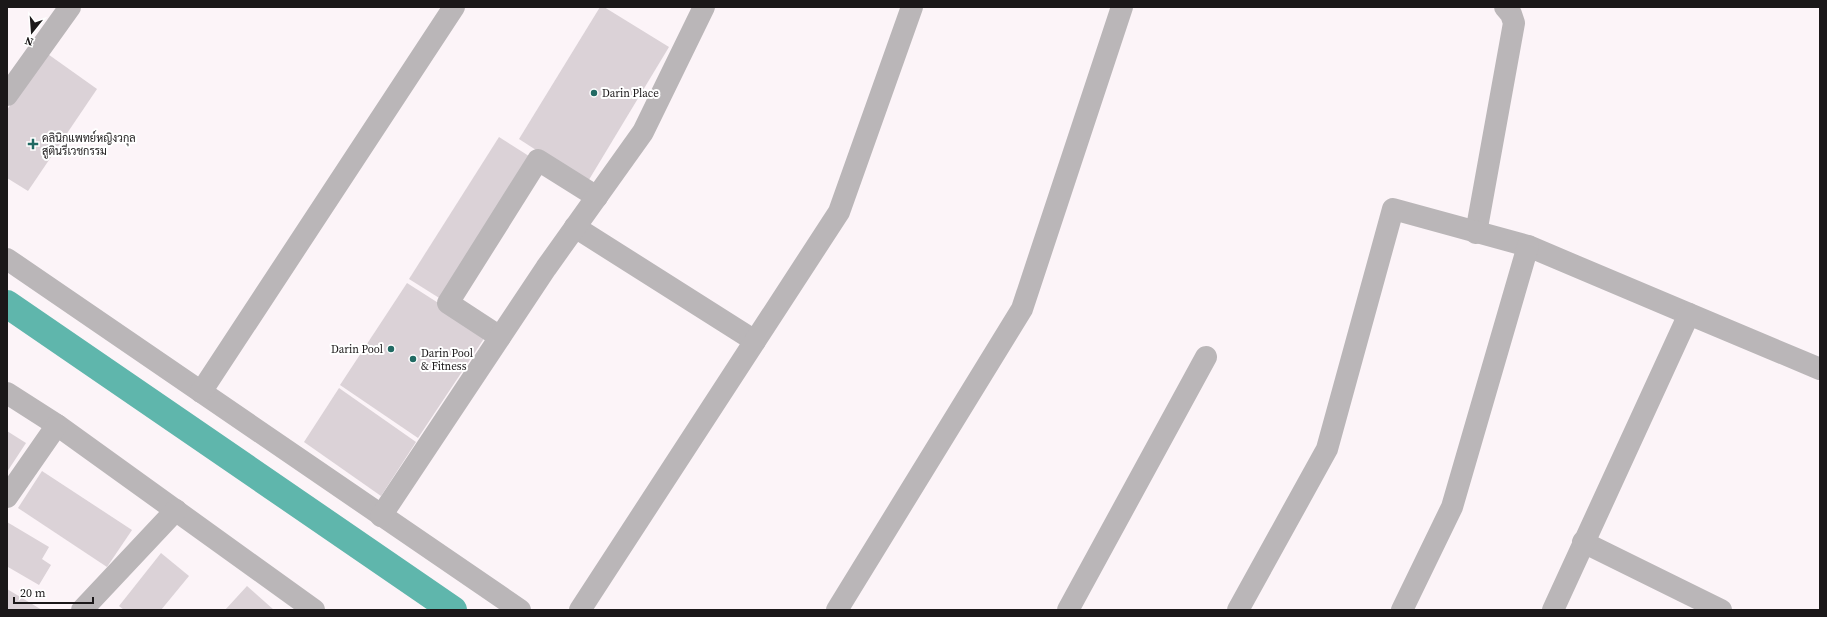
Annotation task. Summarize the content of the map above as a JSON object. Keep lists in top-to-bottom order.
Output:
{
  "places": {
    "other": ["Darin Place", "Darin Pool", "Darin Pool & Fitness"],
    "health": ["คลินิกแพทย์หญิงวกุล สูตินรีเวชกรรม"]
  },
  "scale_bar": "20 m",
  "north": "bottom"
}
